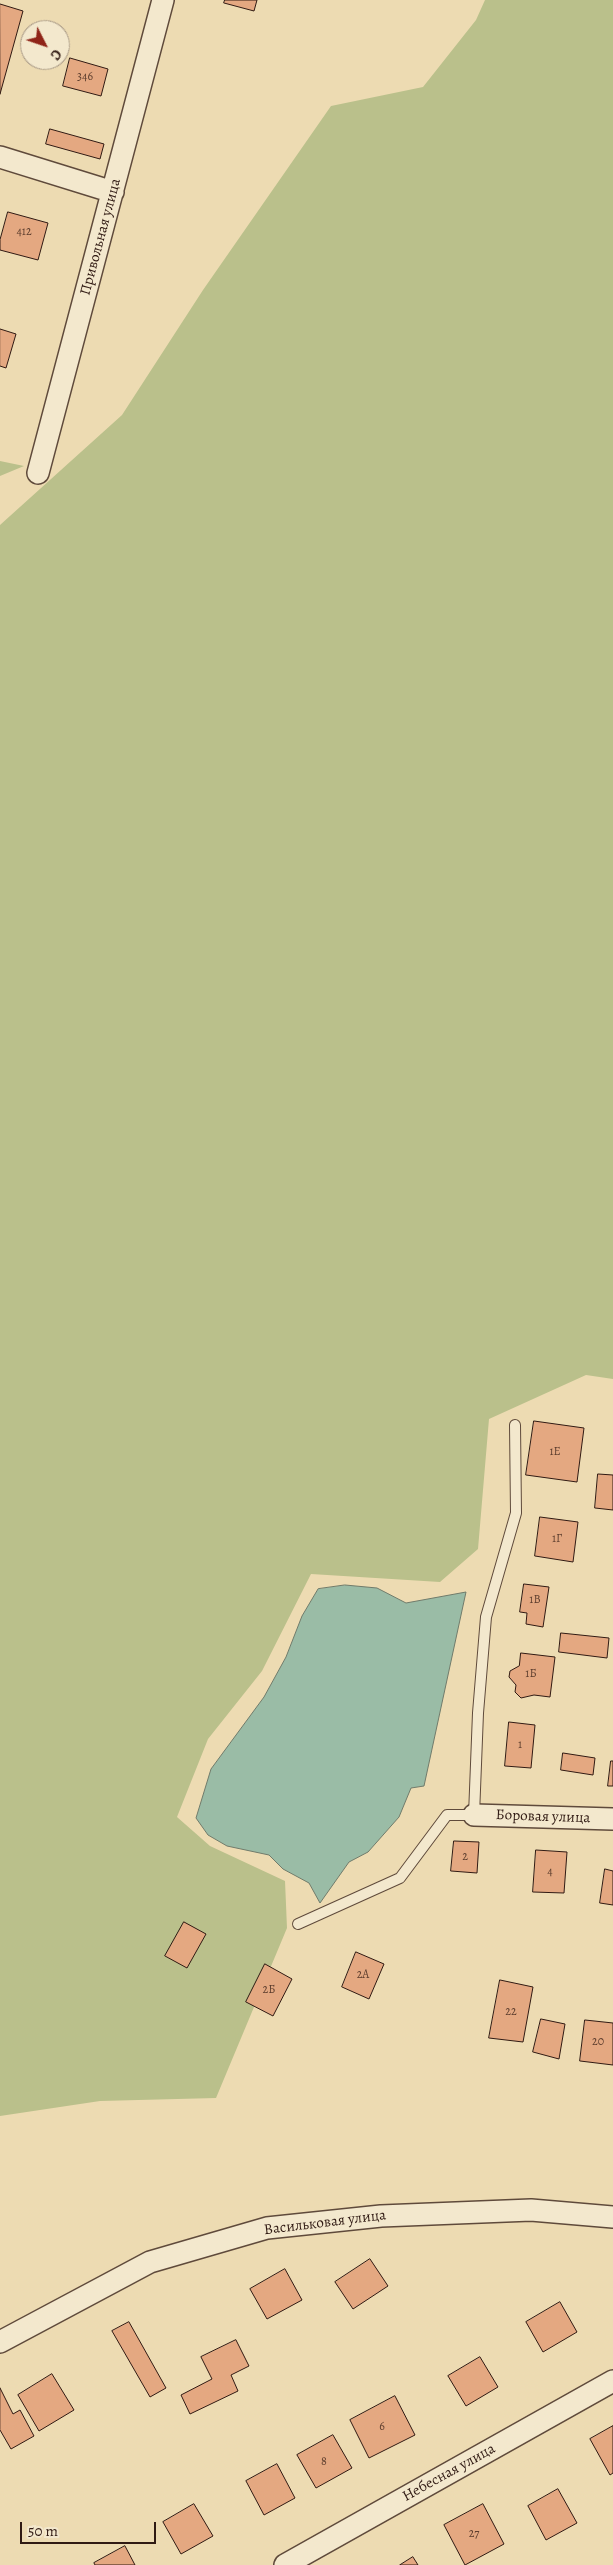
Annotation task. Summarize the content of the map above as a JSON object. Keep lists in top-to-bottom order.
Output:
{
  "streets": {
    "street": [
      "Привольная улица",
      "Боровая улица",
      "Васильковая улица",
      "Небесная улица"
    ]
  },
  "house_numbers": [
    "346",
    "412",
    "1Е",
    "1Г",
    "1В",
    "1Б",
    "1",
    "2",
    "4",
    "2А",
    "2Б",
    "22",
    "20",
    "6",
    "8",
    "27"
  ],
  "scale_bar": "50 m",
  "north": "bottom right"
}
